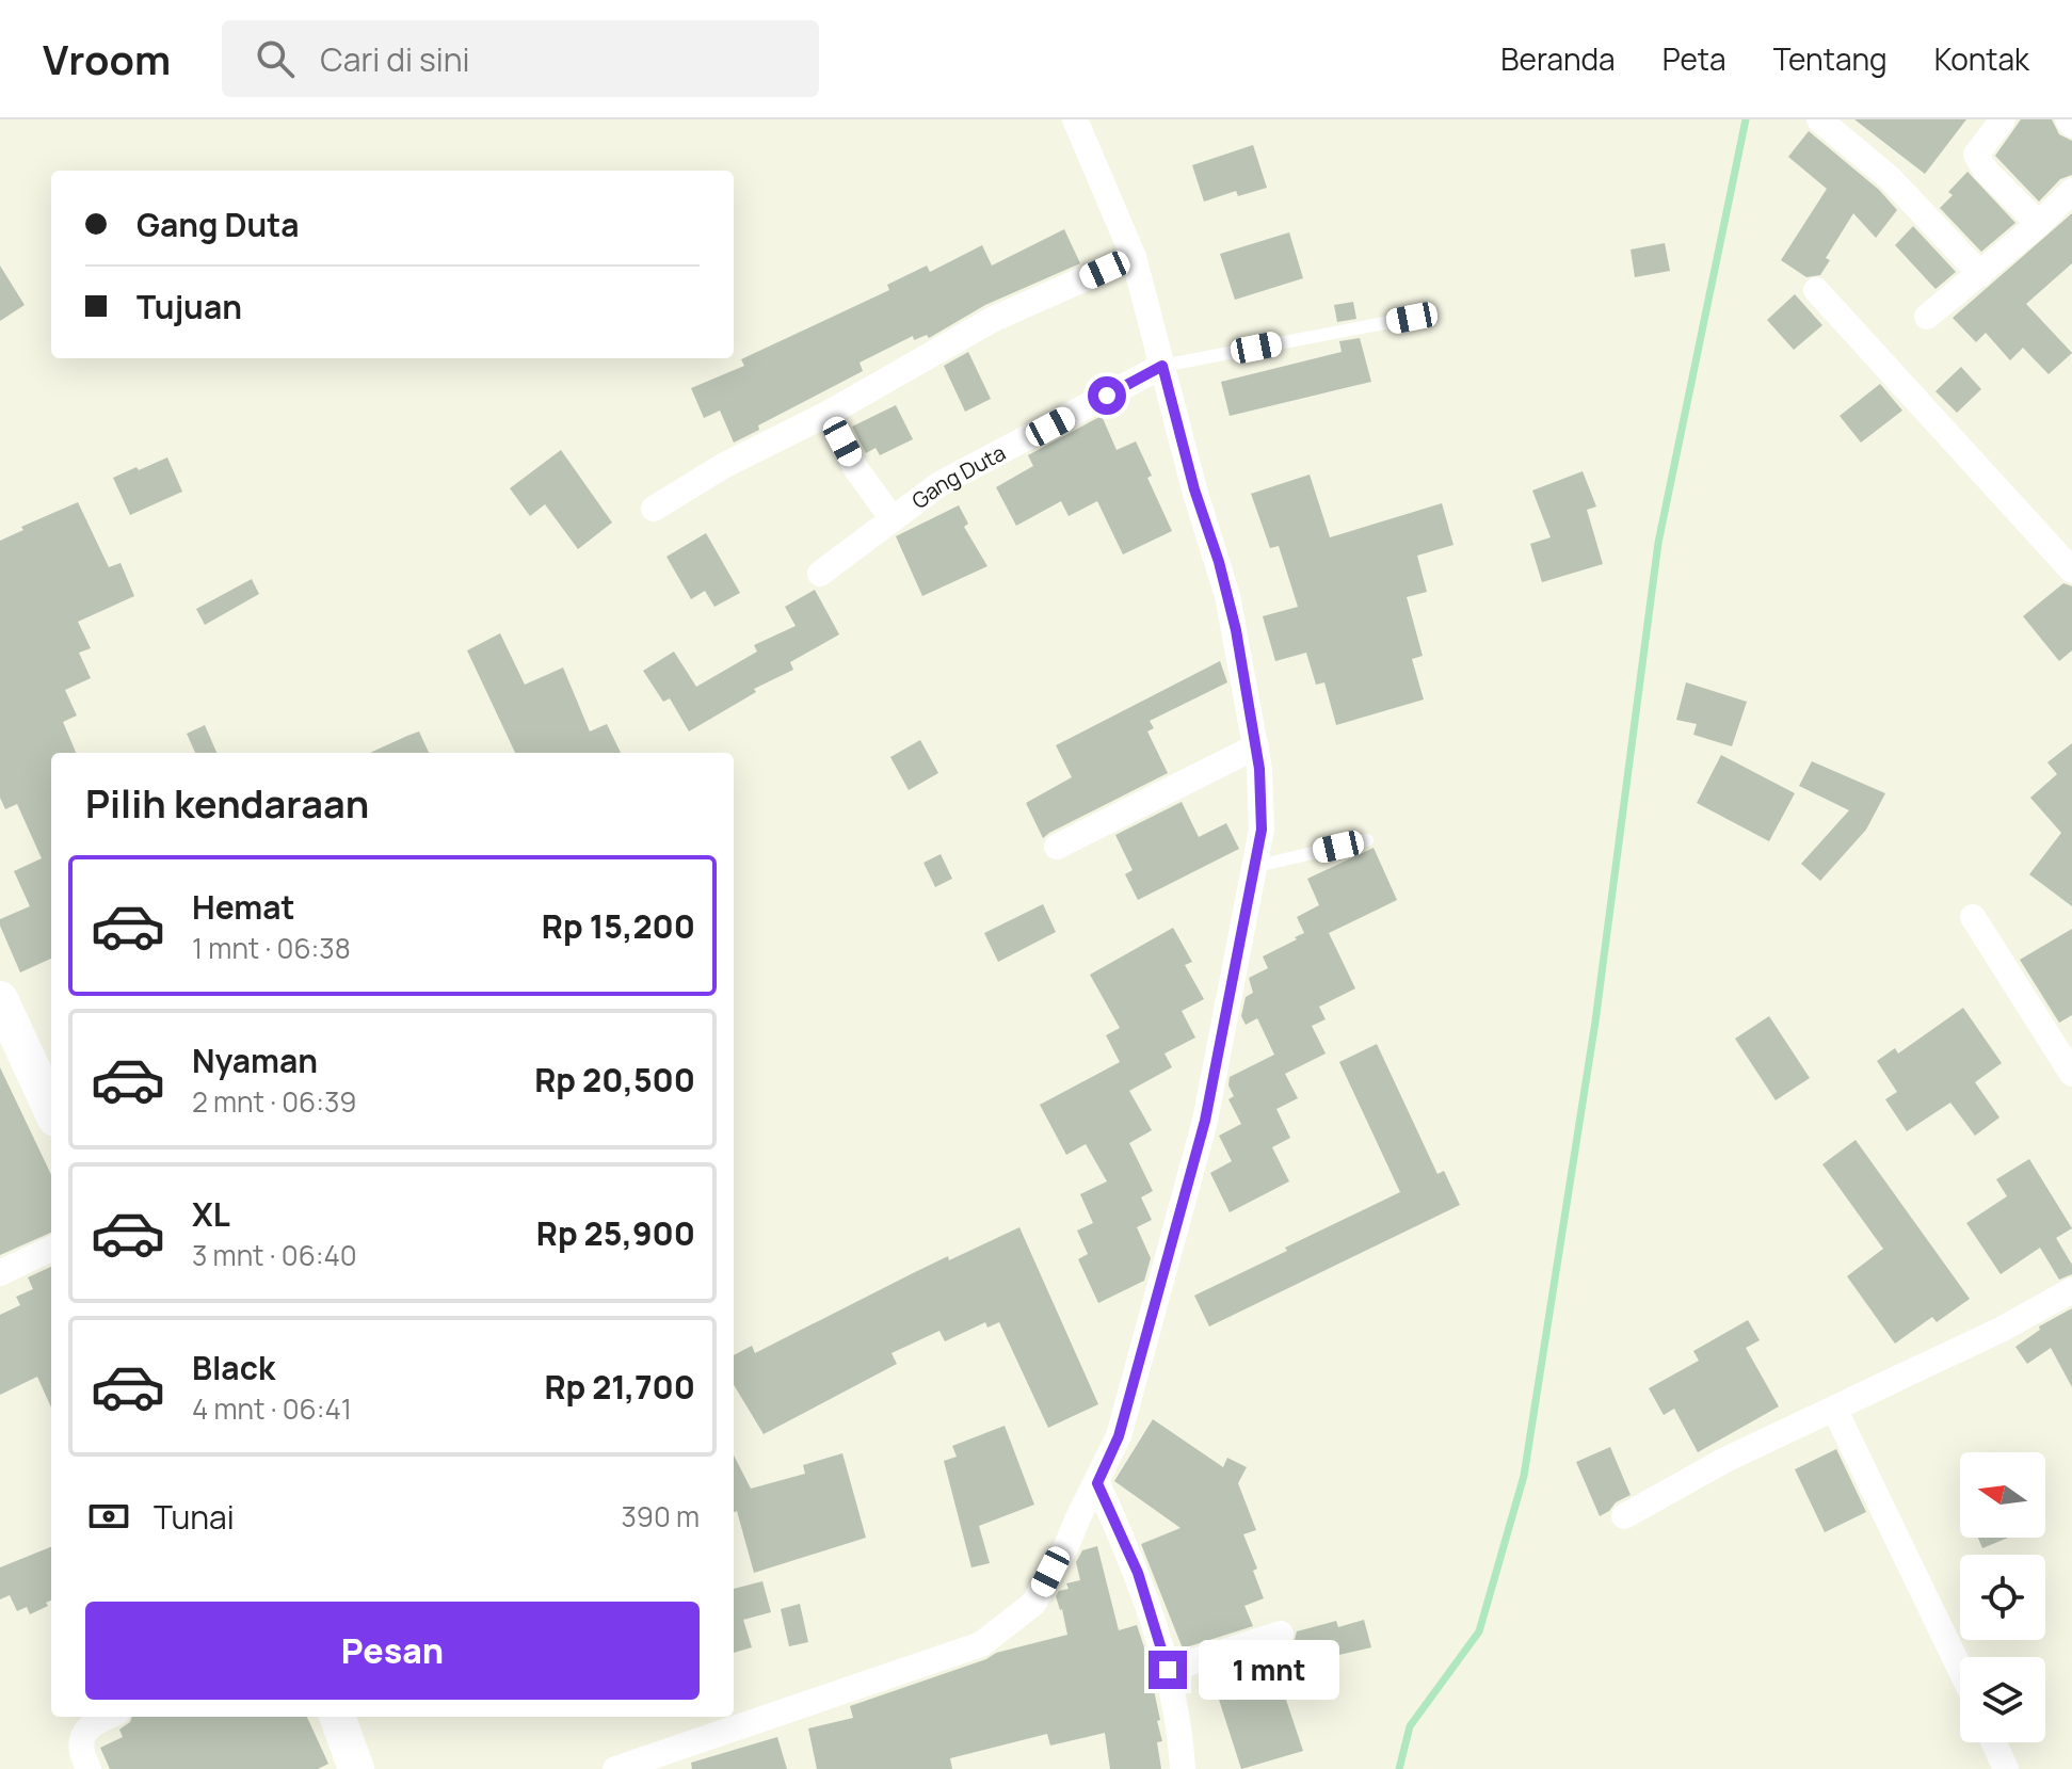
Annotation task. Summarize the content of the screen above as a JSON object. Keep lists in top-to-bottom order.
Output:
{
  "streets": {
    "street": ["Gang Duta"]
  },
  "north": "left",
  "page": {
    "header": "Vroom",
    "search": "Cari di sini",
    "nav": [
      "Beranda",
      "Peta",
      "Tentang",
      "Kontak"
    ],
    "banner": ["Gang Duta", "Tujuan"],
    "heading": "Pilih kendaraan",
    "list": [
      {
        "name": "Hemat",
        "note": "1 mnt · 06:38",
        "value": "Rp 15,200"
      },
      {
        "name": "Nyaman",
        "note": "2 mnt · 06:39",
        "value": "Rp 20,500"
      },
      {
        "name": "XL",
        "note": "3 mnt · 06:40",
        "value": "Rp 25,900"
      },
      {
        "name": "Black",
        "note": "4 mnt · 06:41",
        "value": "Rp 21,700"
      }
    ],
    "pay": ["Tunai", "390 m"],
    "buttons": "Pesan",
    "bubble": "1 mnt"
  }
}
